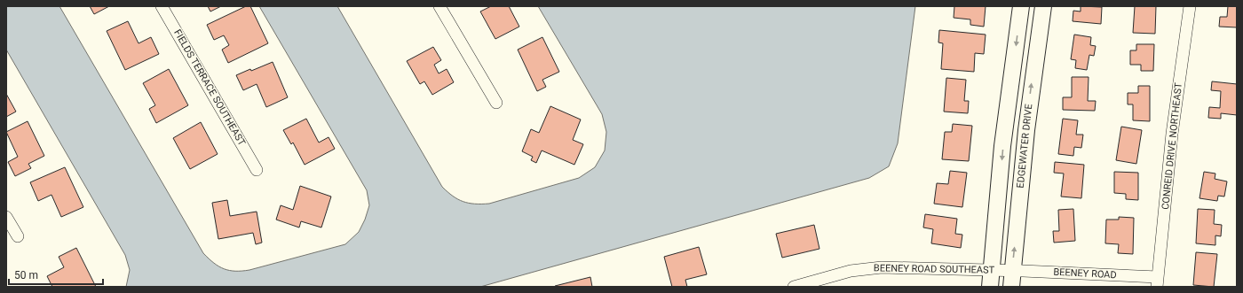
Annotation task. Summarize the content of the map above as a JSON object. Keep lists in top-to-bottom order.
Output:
{
  "streets": {
    "street": [
      "FIELDS TERRACE SOUTHEAST",
      "EDGEWATER DRIVE",
      "CONREID DRIVE NORTHEAST",
      "BEENEY ROAD SOUTHEAST",
      "BEENEY ROAD"
    ]
  },
  "crossings": [
    ["EDGEWATER DRIVE", "BEENEY ROAD SOUTHEAST"],
    ["EDGEWATER DRIVE", "BEENEY ROAD"],
    ["CONREID DRIVE NORTHEAST", "BEENEY ROAD"],
    ["BEENEY ROAD SOUTHEAST", "BEENEY ROAD"]
  ],
  "scale_bar": "50 m"
}
